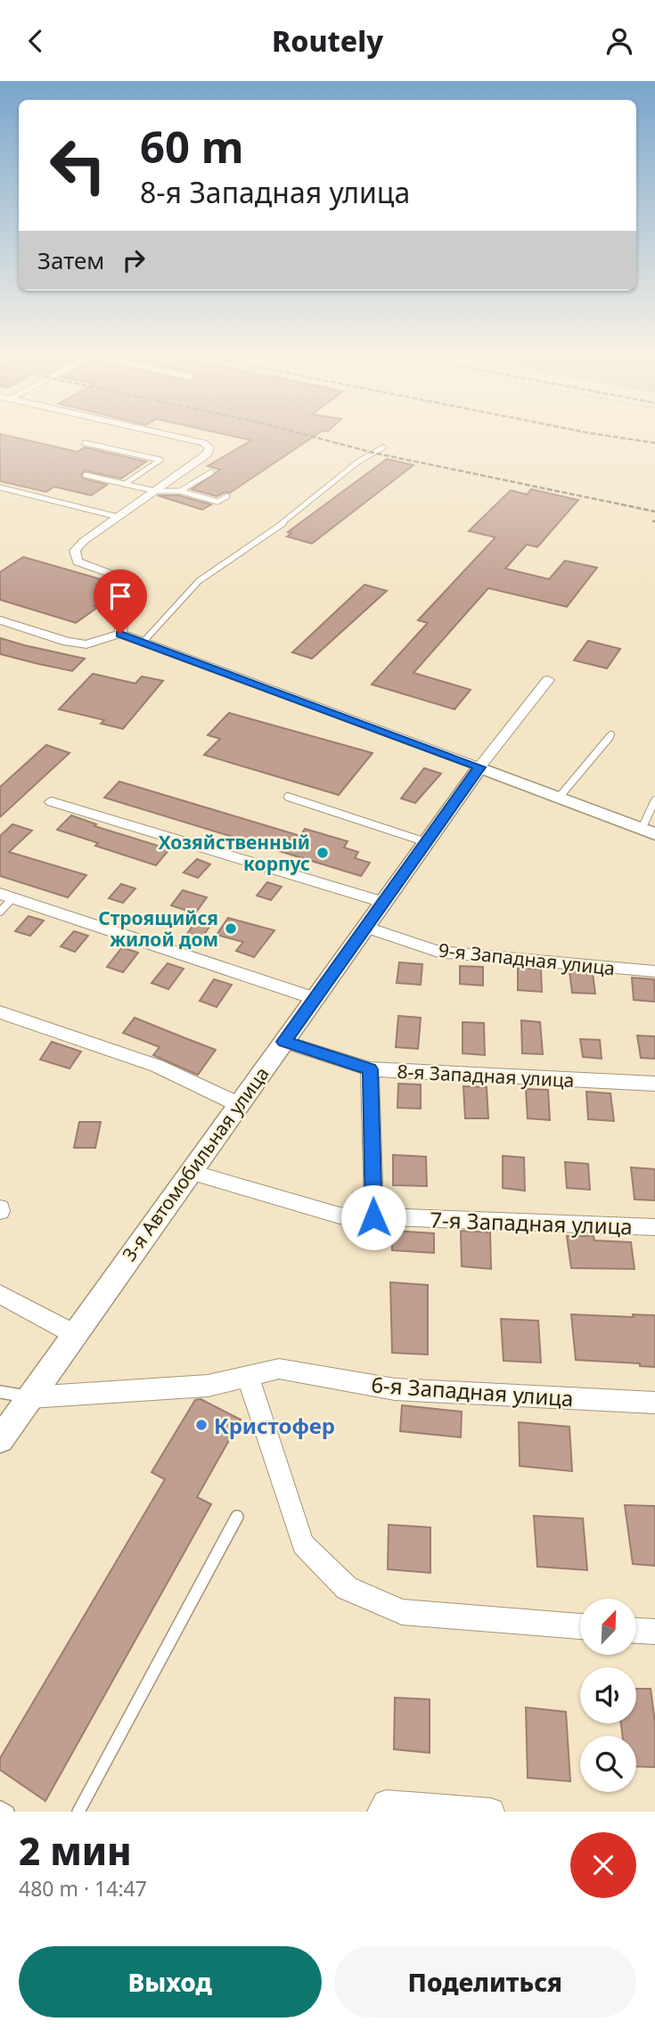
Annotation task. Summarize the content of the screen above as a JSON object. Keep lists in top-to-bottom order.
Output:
{
  "streets": {
    "street": [
      "9-я Западная улица",
      "8-я Западная улица",
      "3-я Автомобильная улица",
      "7-я Западная улица",
      "6-я Западная улица"
    ]
  },
  "crossings": [
    ["9-я Западная улица", "3-я Автомобильная улица"],
    ["8-я Западная улица", "3-я Автомобильная улица"],
    ["3-я Автомобильная улица", "7-я Западная улица"],
    ["3-я Автомобильная улица", "6-я Западная улица"]
  ],
  "places": ["Хозяйственный корпус", "Строящийся жилой дом", "Кристофер"],
  "north": "top right",
  "page": {
    "header": "Routely",
    "turn": ["60 m", "8-я Западная улица"],
    "then": "Затем",
    "heading": ["2 мин", "480 m · 14:47"],
    "buttons": ["Выход", "Поделиться"]
  }
}
